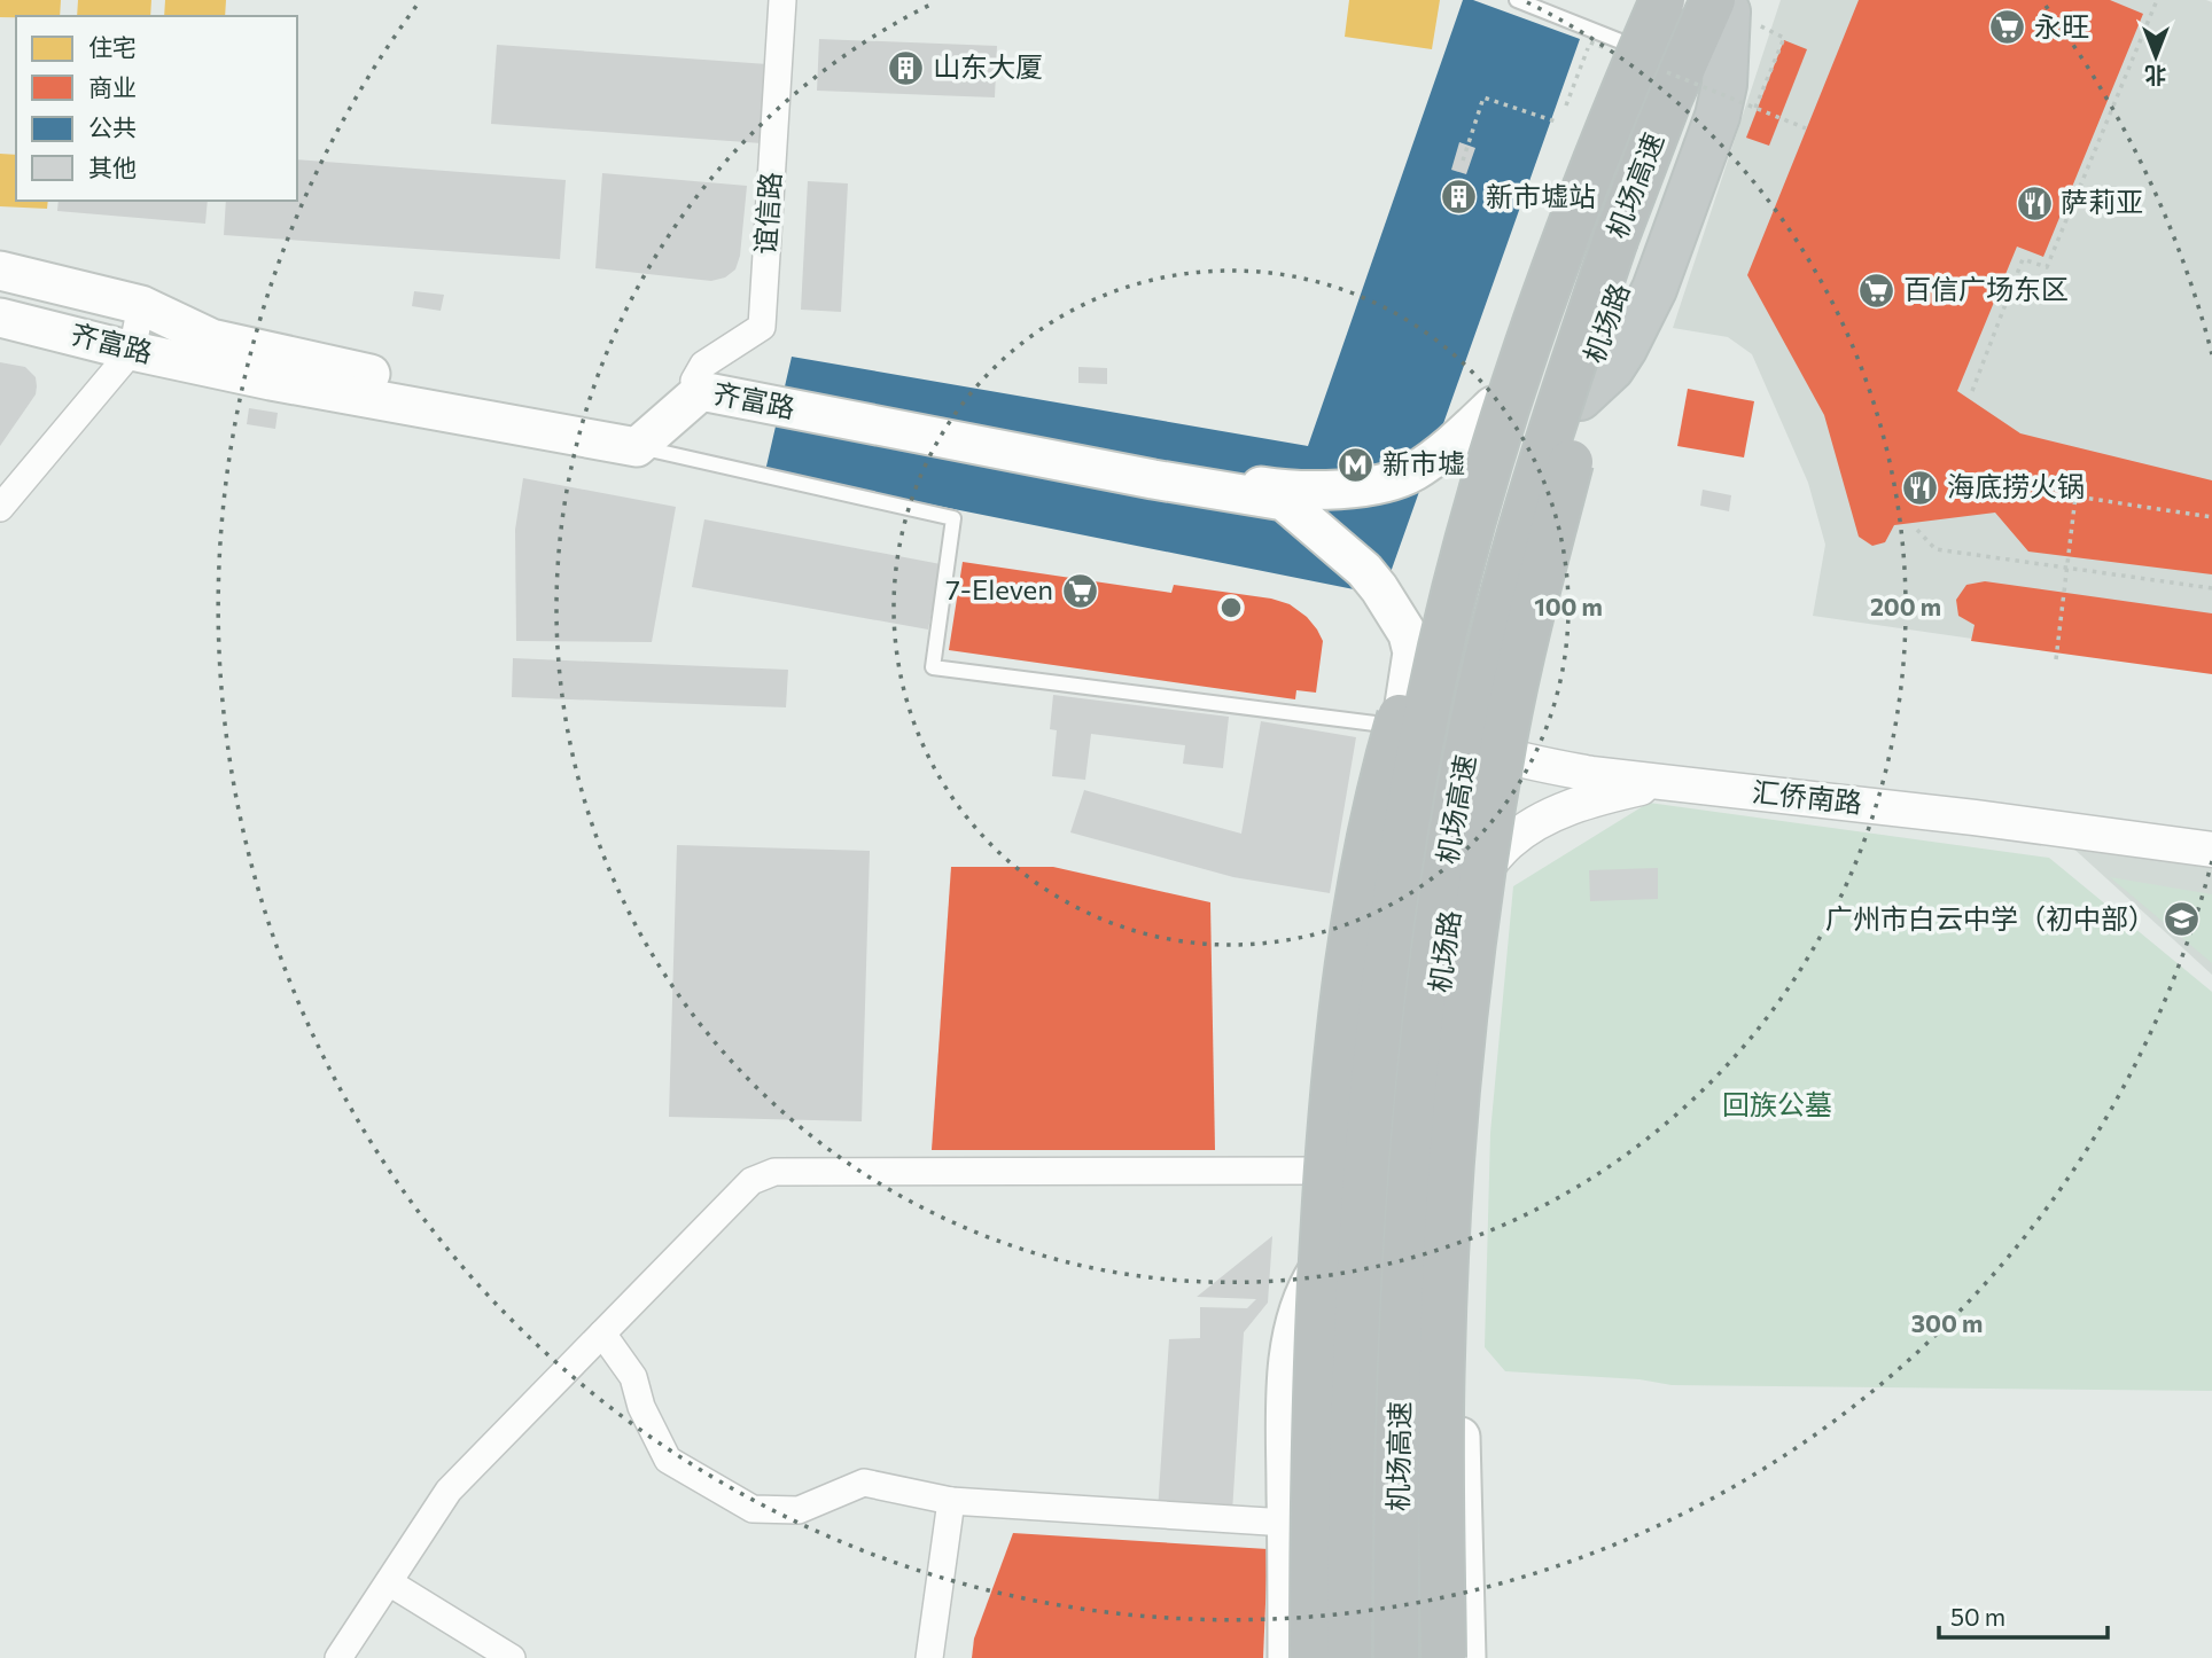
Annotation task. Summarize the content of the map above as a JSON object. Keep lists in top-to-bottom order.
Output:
{
  "streets": {
    "highway": ["机场高速", "机场路"],
    "main road": ["齐富路"],
    "street": ["谊信路", "汇侨南路"]
  },
  "crossings": [
    ["机场高速", "机场路"],
    ["谊信路", "齐富路"],
    ["机场路", "汇侨南路"],
    ["齐富路", "汇侨南路"]
  ],
  "parks": ["回族公墓"],
  "places": {
    "supermarket": ["永旺", "百信广场东区", "7-Eleven"],
    "building": ["山东大厦", "新市墟站"],
    "restaurant": ["萨莉亚", "海底捞火锅"],
    "metro station": ["新市墟"],
    "school or university": ["广州市白云中学（初中部）"]
  },
  "legend": [
    "住宅",
    "商业",
    "公共",
    "其他"
  ],
  "scale_bar": "50 m",
  "north": "bottom",
  "rings": ["100 m", "200 m", "300 m"]
}
